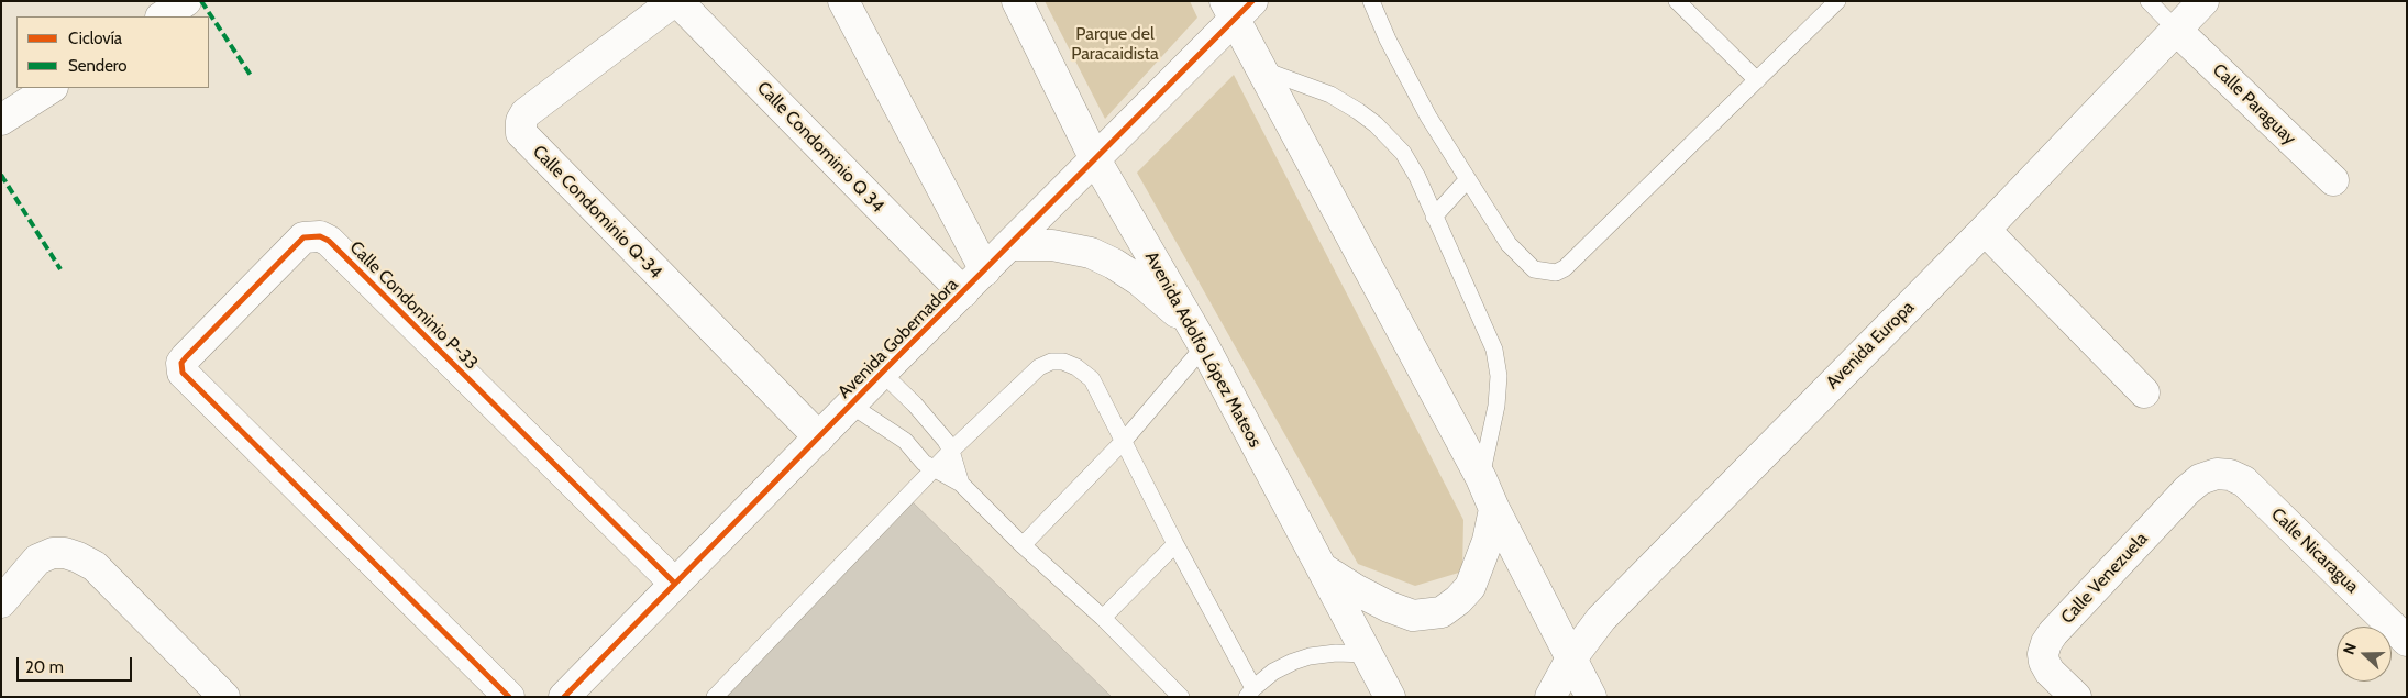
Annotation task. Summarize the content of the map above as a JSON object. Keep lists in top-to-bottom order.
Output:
{
  "streets": {
    "street": [
      "Calle Paraguay",
      "Calle Condominio Q 34",
      "Calle Condominio Q-34",
      "Calle Condominio P-33",
      "Avenida Gobernadora",
      "Avenida Europa",
      "Avenida Adolfo López Mateos",
      "Calle Nicaragua",
      "Calle Venezuela"
    ]
  },
  "crossings": [
    ["Calle Paraguay", "Avenida Europa"],
    ["Calle Condominio Q 34", "Calle Condominio Q-34"],
    ["Calle Condominio Q 34", "Avenida Gobernadora"],
    ["Calle Condominio Q-34", "Avenida Gobernadora"],
    ["Calle Condominio P-33", "Avenida Gobernadora"],
    ["Avenida Gobernadora", "Avenida Adolfo López Mateos"],
    ["Calle Nicaragua", "Calle Venezuela"]
  ],
  "parks": ["Parque del Paracaidista"],
  "legend": ["Ciclovía", "Sendero"],
  "scale_bar": "20 m",
  "north": "left"
}
